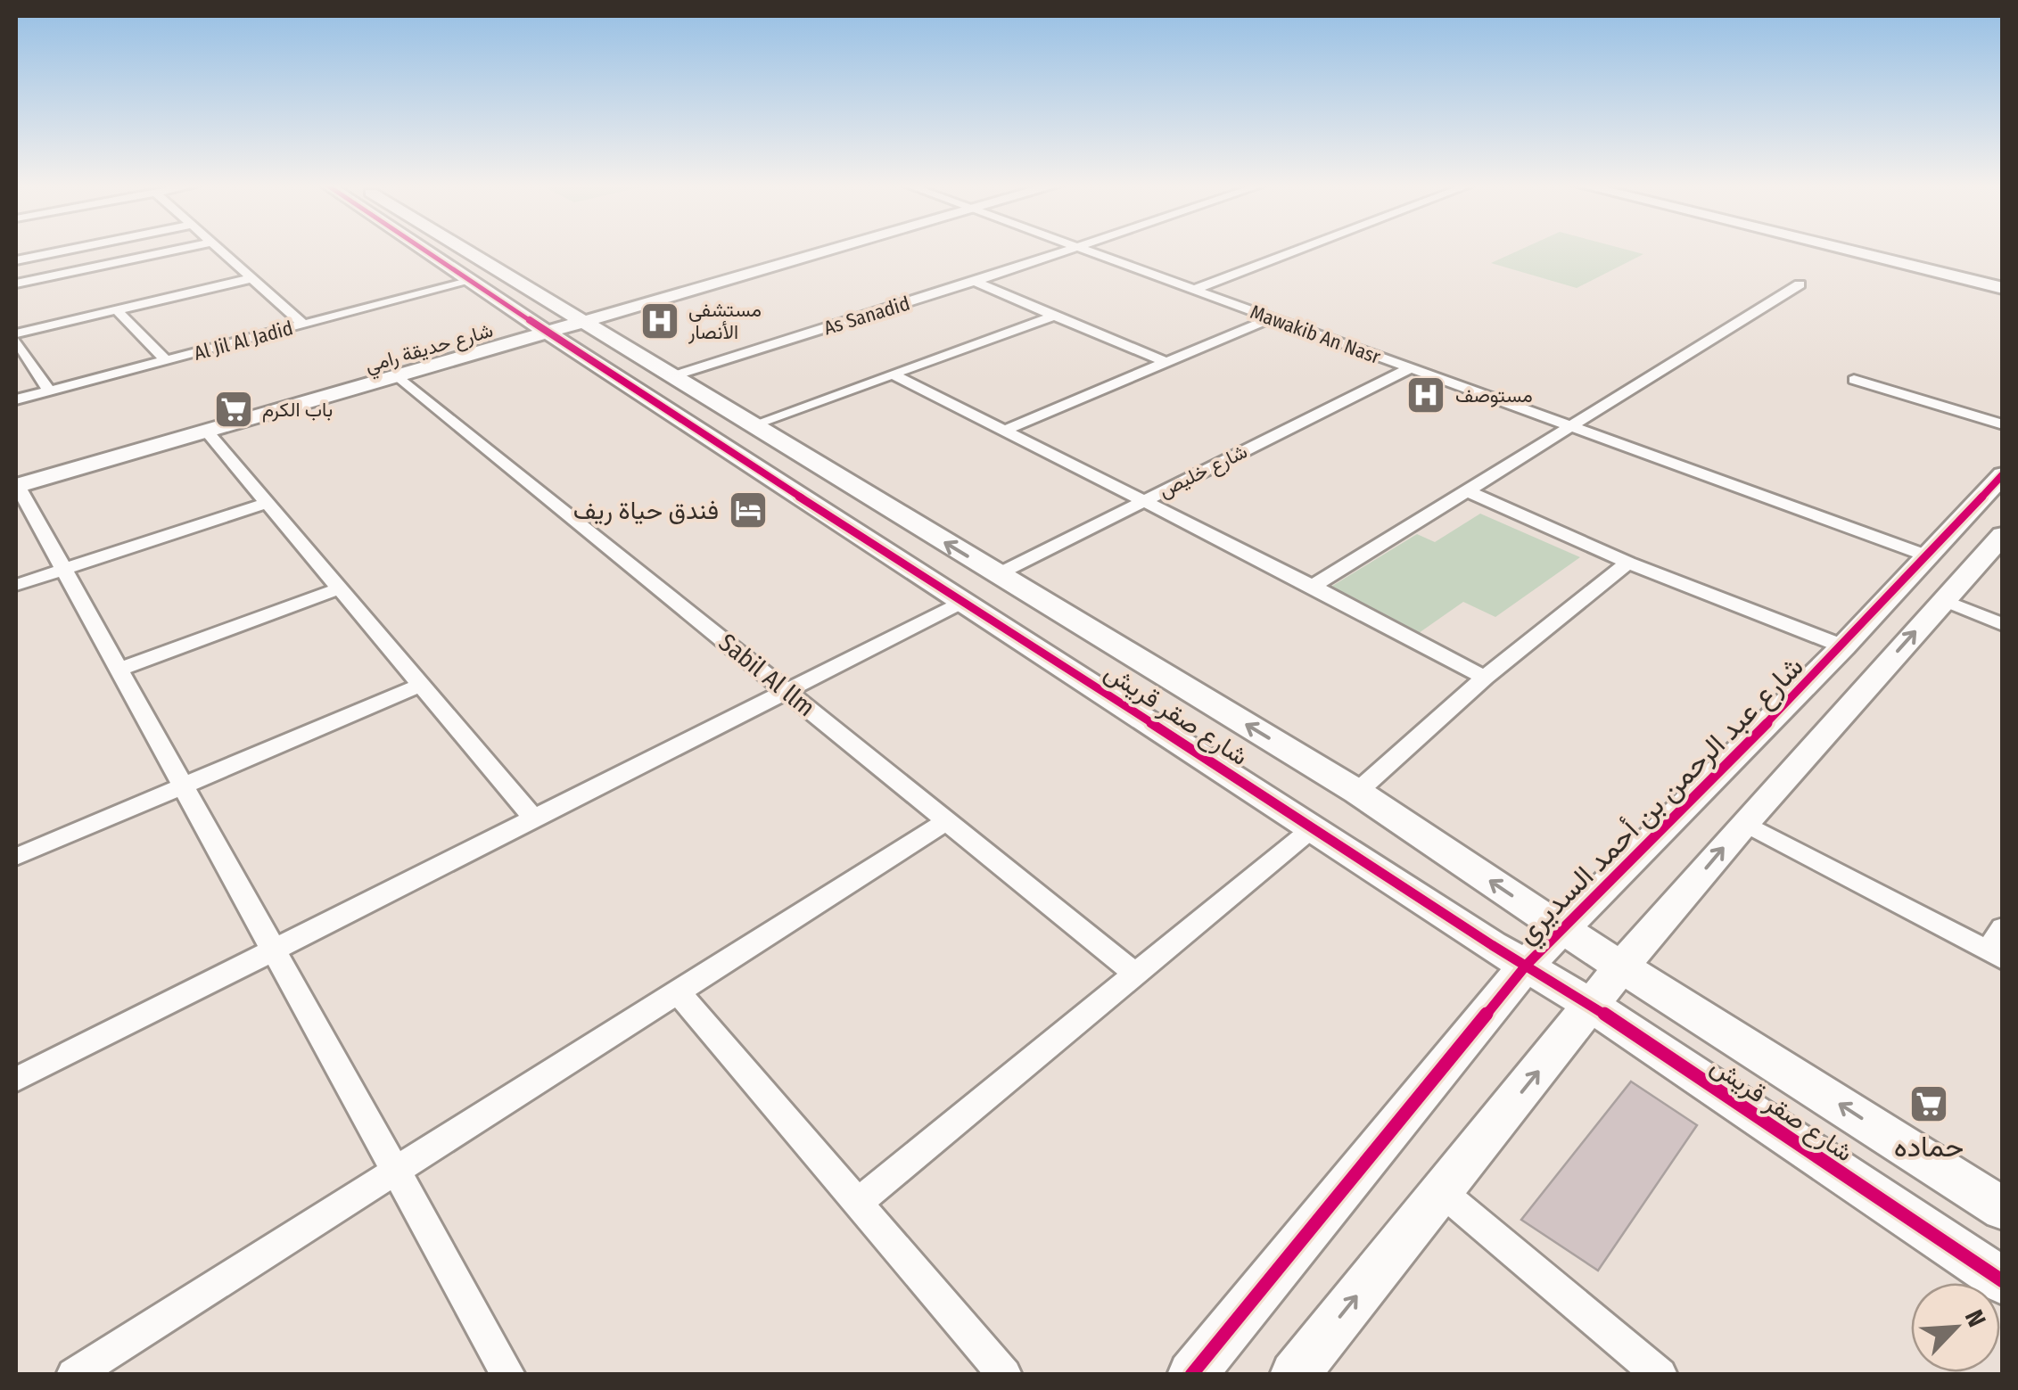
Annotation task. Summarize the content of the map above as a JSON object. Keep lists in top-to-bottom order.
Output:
{
  "streets": {
    "street": [
      "As Sanadid",
      "Mawakib An Nasr",
      "Al Jil Al Jadid",
      "شارع حديقة رامي",
      "شارع خليص",
      "Sabil Al llm",
      "شارع صقر قريش",
      "شارع عبد الرحمن بن أحمد السديري"
    ]
  },
  "crossings": [
    ["As Sanadid", "شارع صقر قريش"],
    ["Mawakib An Nasr", "شارع خليص"],
    ["Mawakib An Nasr", "شارع عبد الرحمن بن أحمد السديري"],
    ["Al Jil Al Jadid", "شارع صقر قريش"],
    ["شارع حديقة رامي", "Sabil Al llm"],
    ["شارع حديقة رامي", "شارع صقر قريش"],
    ["شارع خليص", "شارع صقر قريش"],
    ["شارع صقر قريش", "شارع عبد الرحمن بن أحمد السديري"]
  ],
  "places": {
    "hospital": ["مستشفى الأنصار", "مستوصف"],
    "supermarket": ["باب الكرم", "حماده"],
    "hotel": ["فندق حياة ريف"]
  },
  "north": "top right"
}
